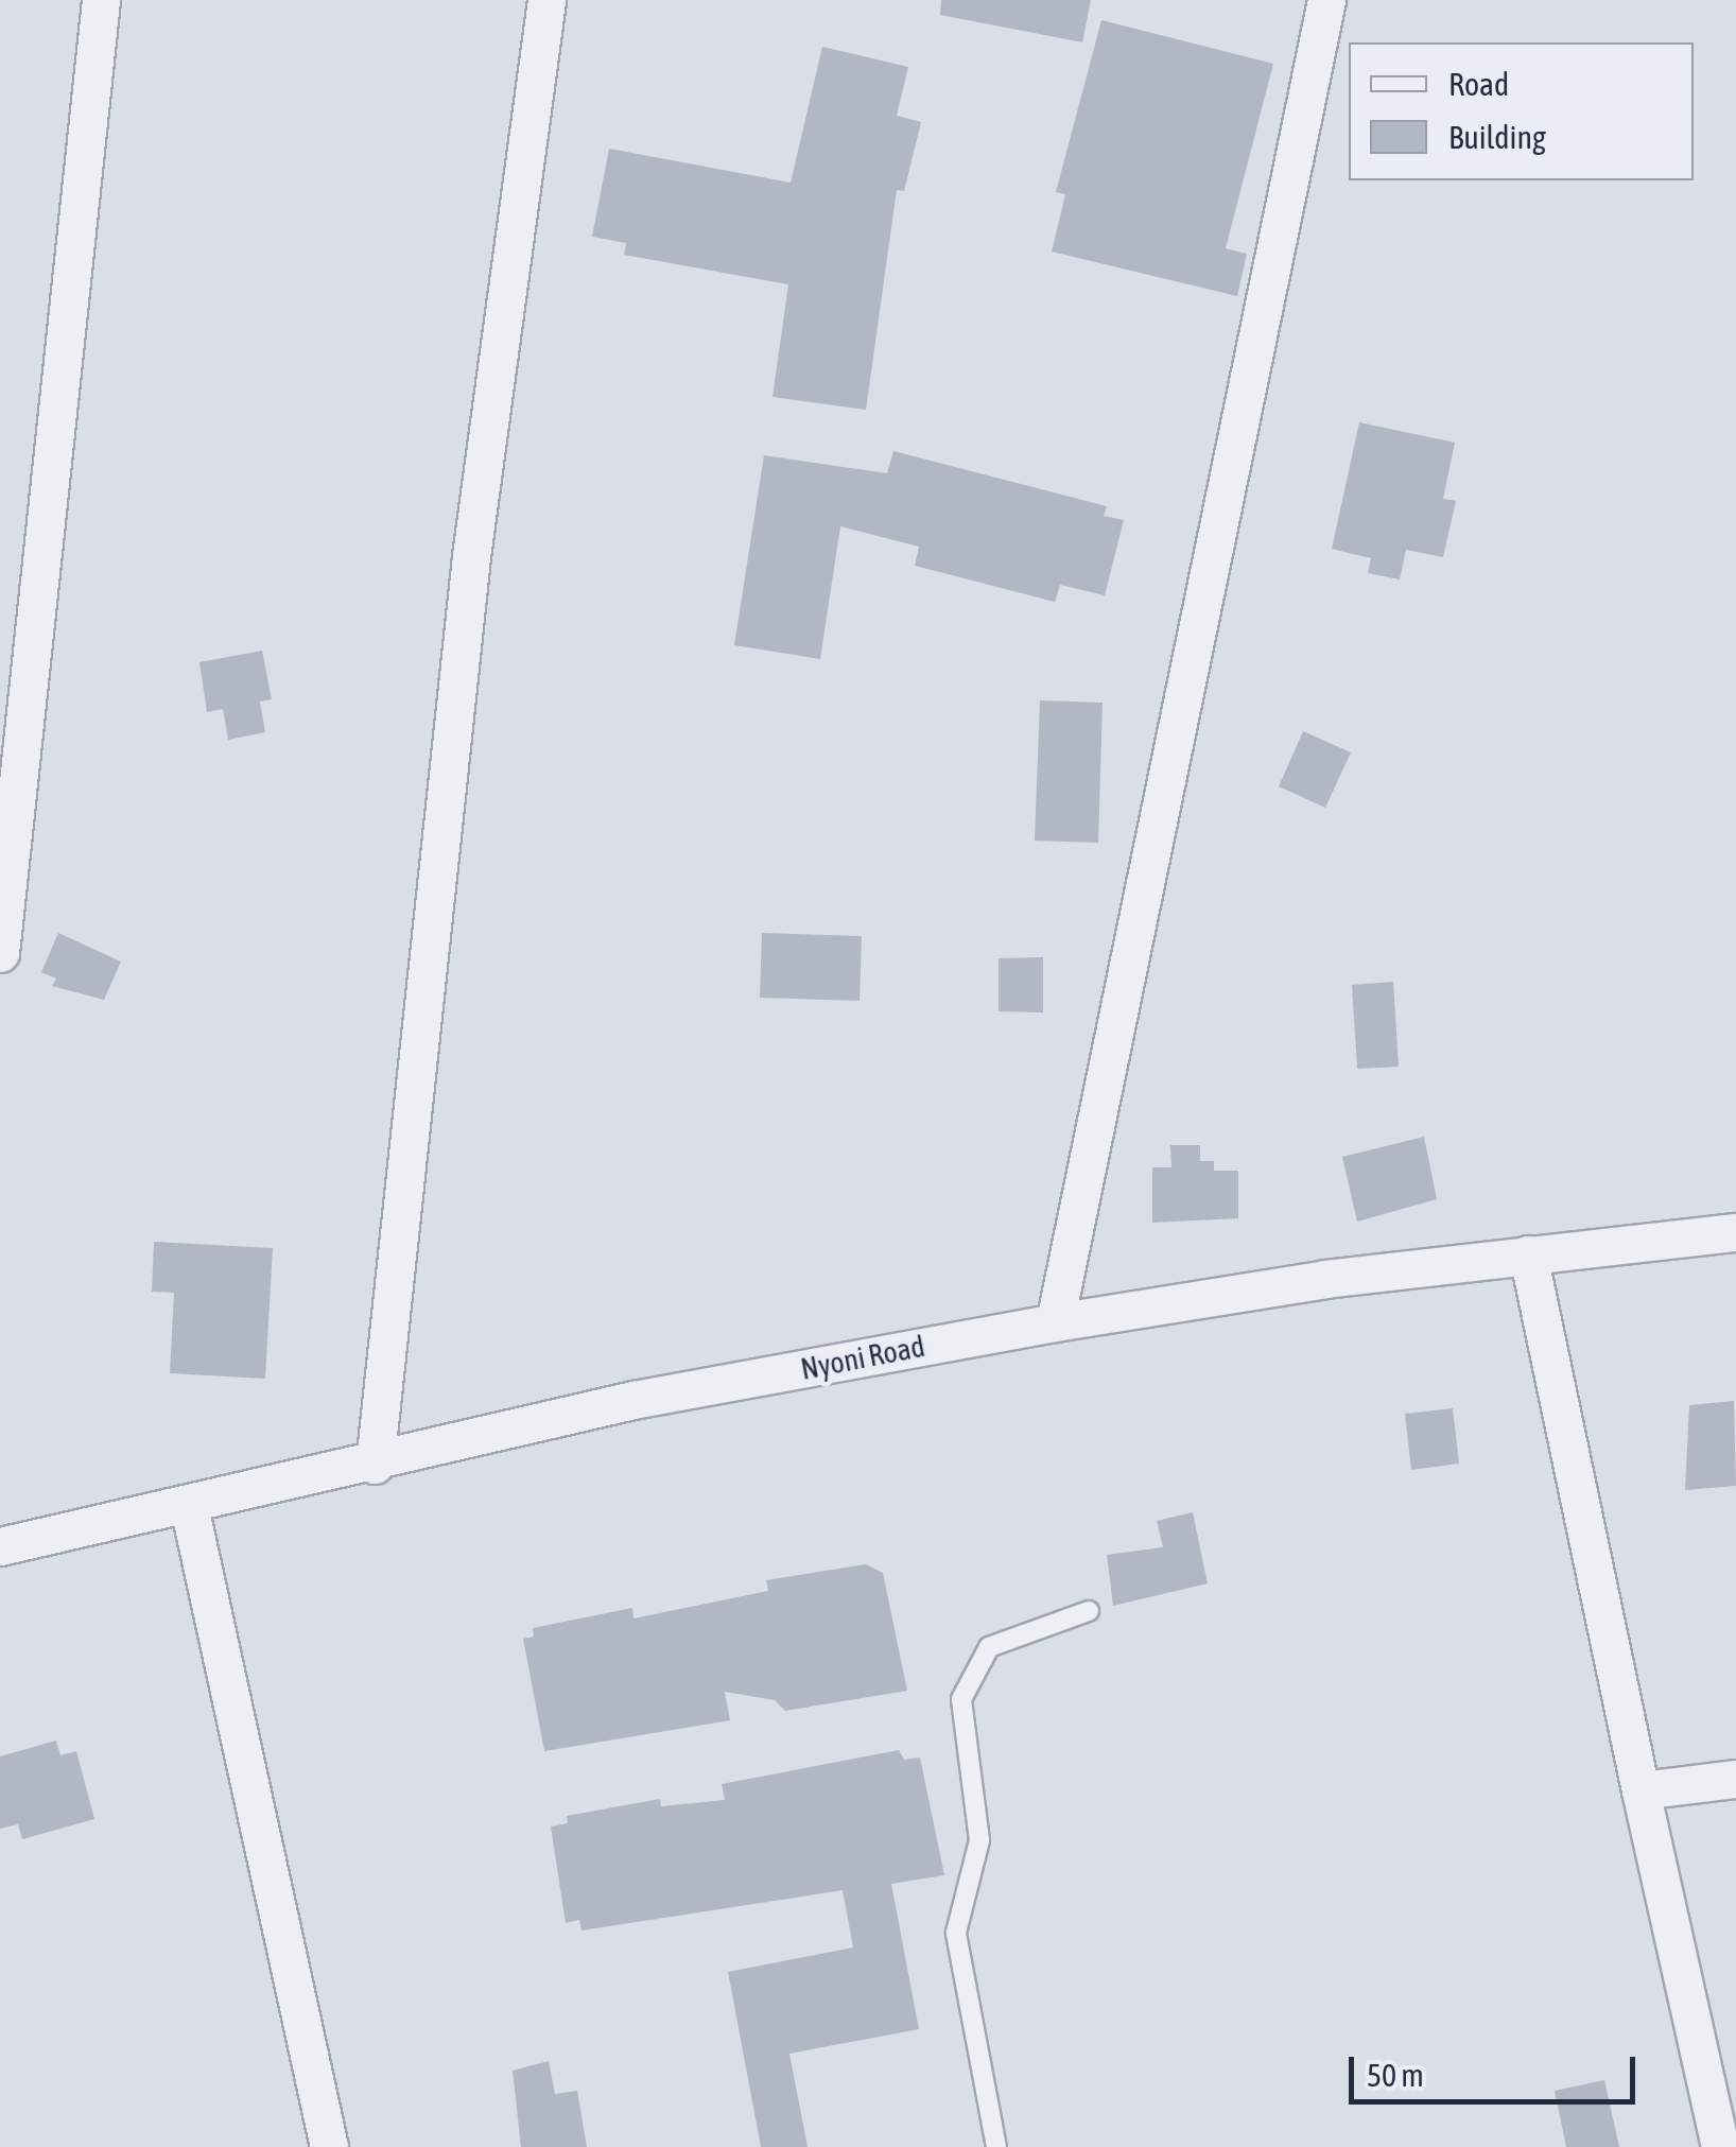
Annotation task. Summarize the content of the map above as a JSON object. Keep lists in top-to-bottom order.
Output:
{
  "streets": {
    "street": ["Nyoni Road"]
  },
  "legend": ["Road", "Building"],
  "scale_bar": "50 m"
}
